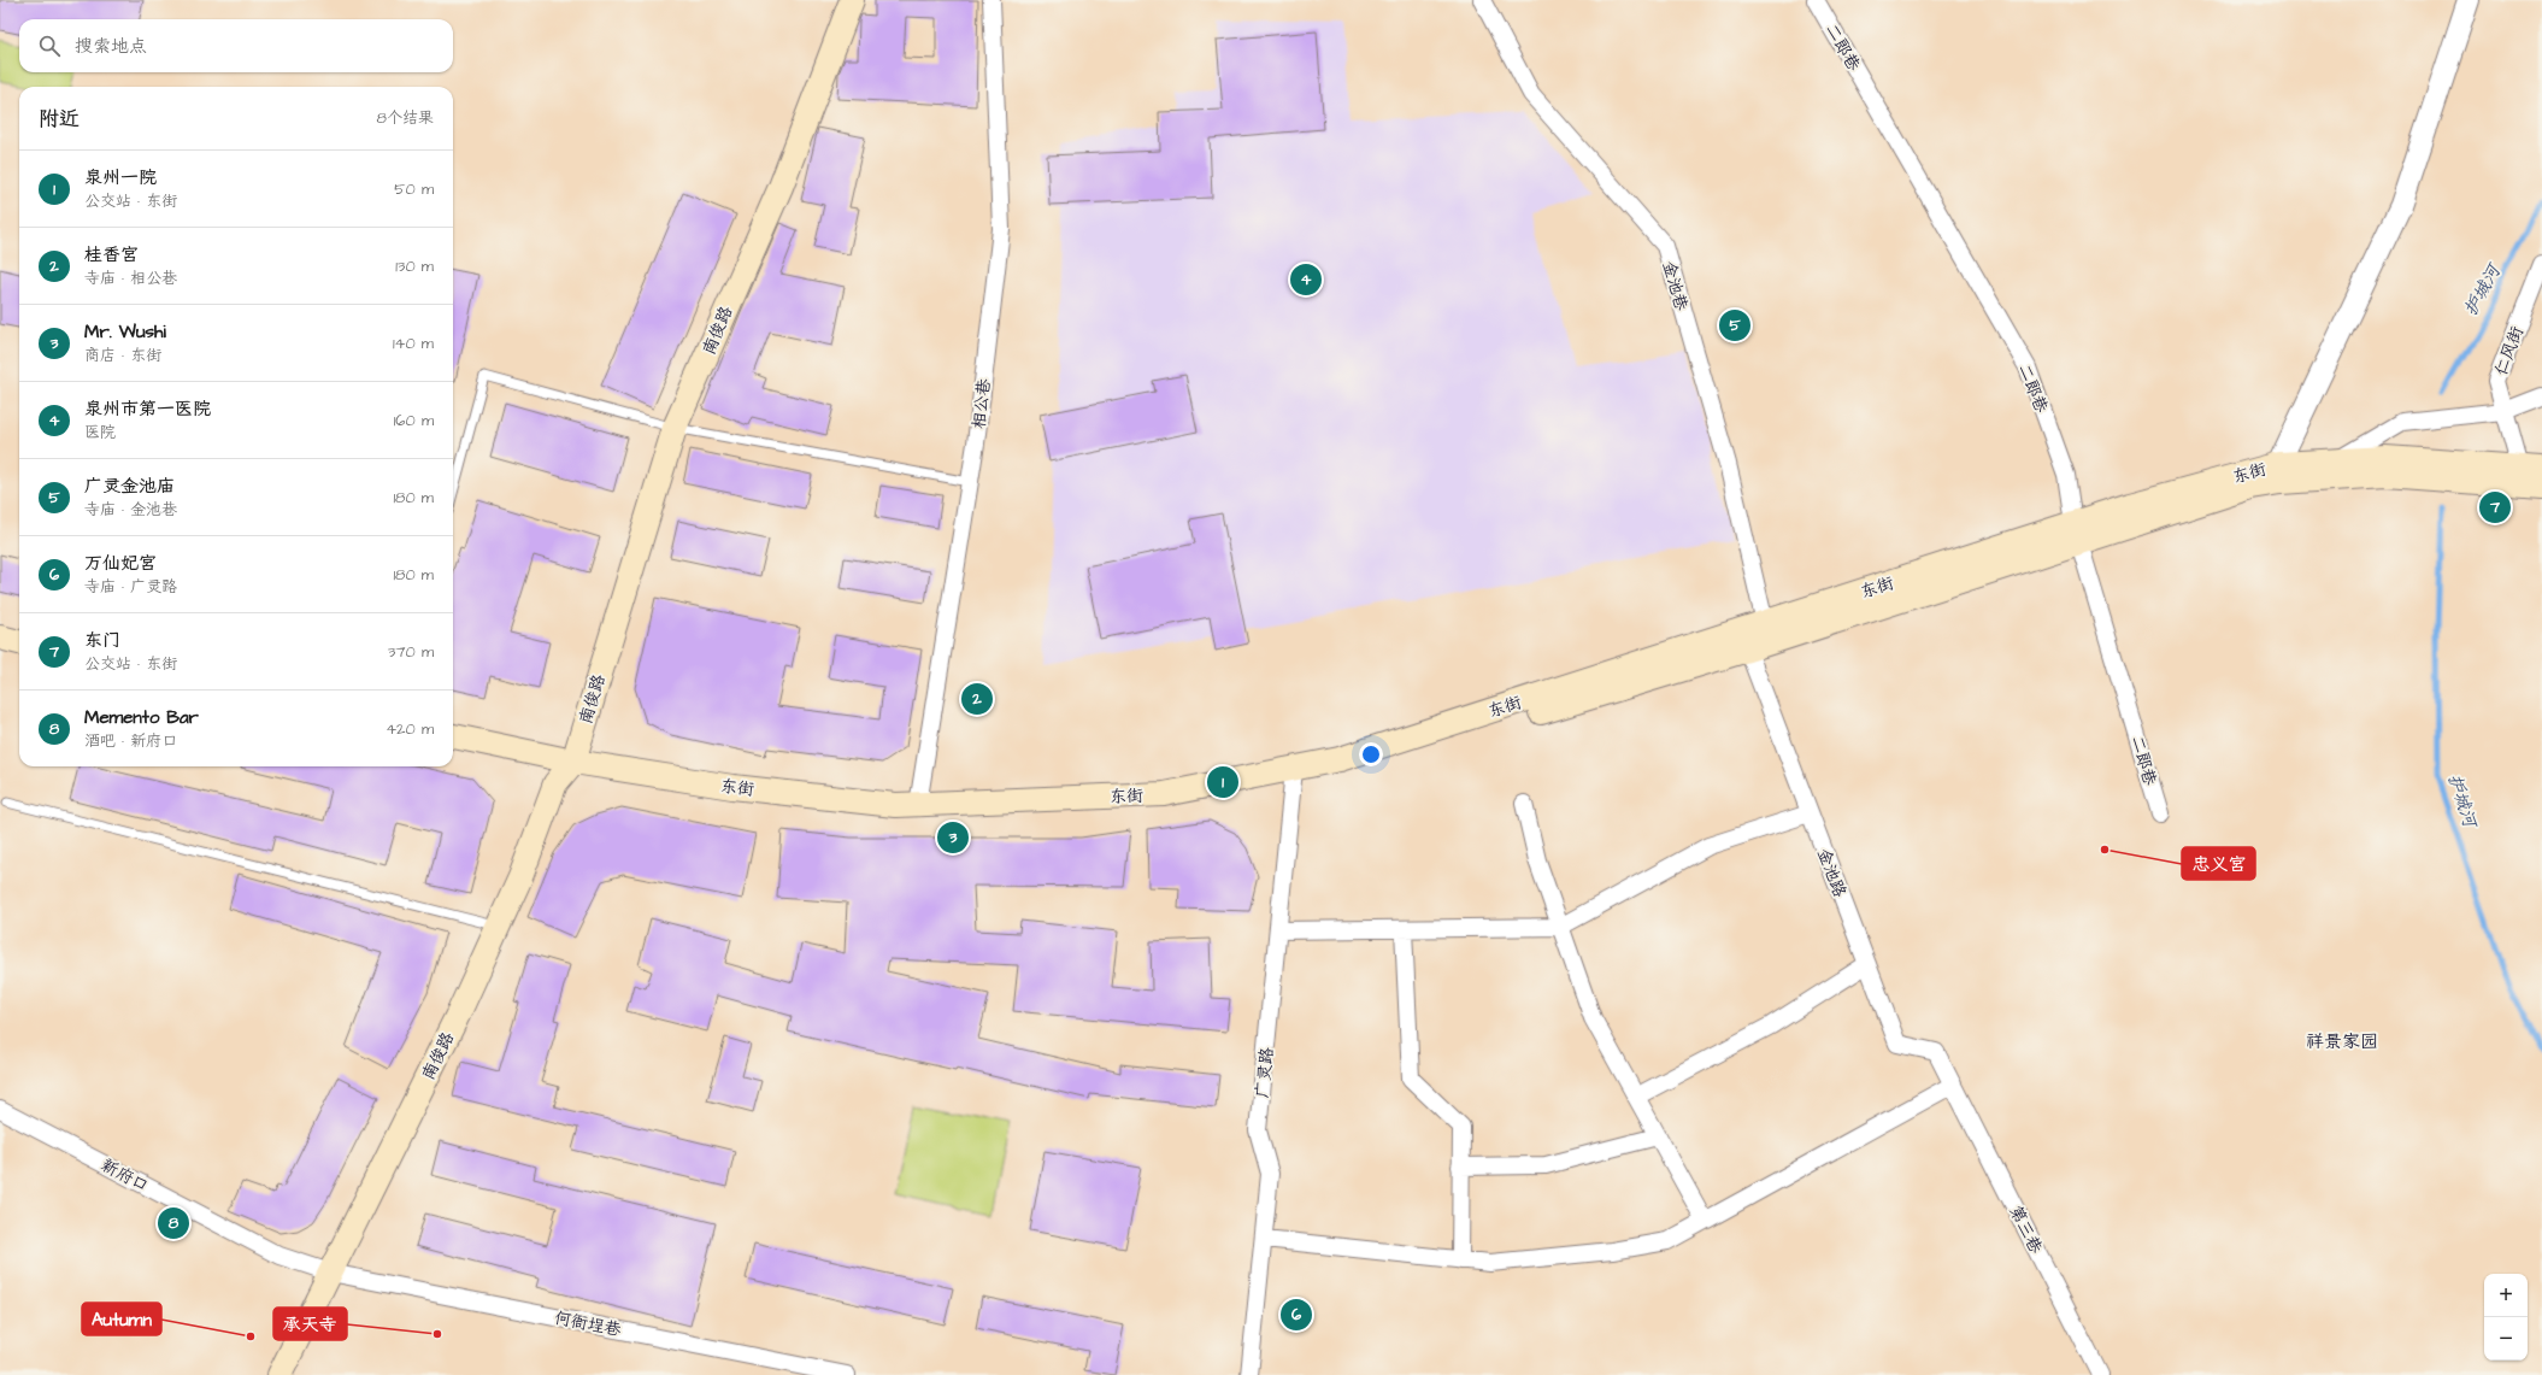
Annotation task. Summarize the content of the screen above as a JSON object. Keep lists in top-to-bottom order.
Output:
{
  "streets": {
    "main road": ["南俊路", "东街"],
    "street": [
      "二郎巷",
      "金池巷",
      "仁风街",
      "相公巷",
      "金池路",
      "广灵路",
      "新府口",
      "第三巷",
      "何衙埕巷"
    ]
  },
  "crossings": [
    ["二郎巷", "东街"],
    ["金池巷", "东街"],
    ["南俊路", "东街"],
    ["南俊路", "新府口"],
    ["南俊路", "何衙埕巷"],
    ["仁风街", "东街"],
    ["相公巷", "东街"],
    ["东街", "金池路"],
    ["东街", "广灵路"],
    ["金池路", "第三巷"],
    ["新府口", "何衙埕巷"]
  ],
  "districts": ["祥景家园"],
  "water": ["护城河"],
  "places": ["忠义宫", "承天寺", "Autumn"],
  "page": {
    "search": "搜索地点",
    "heading": ["附近", "8个结果"],
    "list": [
      {
        "mark": "1",
        "name": "泉州一院",
        "note": "公交站 · 东街",
        "value": "50 m"
      },
      {
        "mark": "2",
        "name": "桂香宫",
        "note": "寺庙 · 相公巷",
        "value": "130 m"
      },
      {
        "mark": "3",
        "name": "Mr. Wushi",
        "note": "商店 · 东街",
        "value": "140 m"
      },
      {
        "mark": "4",
        "name": "泉州市第一医院",
        "note": "医院",
        "value": "160 m"
      },
      {
        "mark": "5",
        "name": "广灵金池庙",
        "note": "寺庙 · 金池巷",
        "value": "180 m"
      },
      {
        "mark": "6",
        "name": "万仙妃宫",
        "note": "寺庙 · 广灵路",
        "value": "180 m"
      },
      {
        "mark": "7",
        "name": "东门",
        "note": "公交站 · 东街",
        "value": "370 m"
      },
      {
        "mark": "8",
        "name": "Memento Bar",
        "note": "酒吧 · 新府口",
        "value": "420 m"
      }
    ],
    "pins": [
      "4",
      "5",
      "7",
      "2",
      "1",
      "3",
      "8",
      "6"
    ],
    "map_buttons": ["+", "−"]
  }
}
